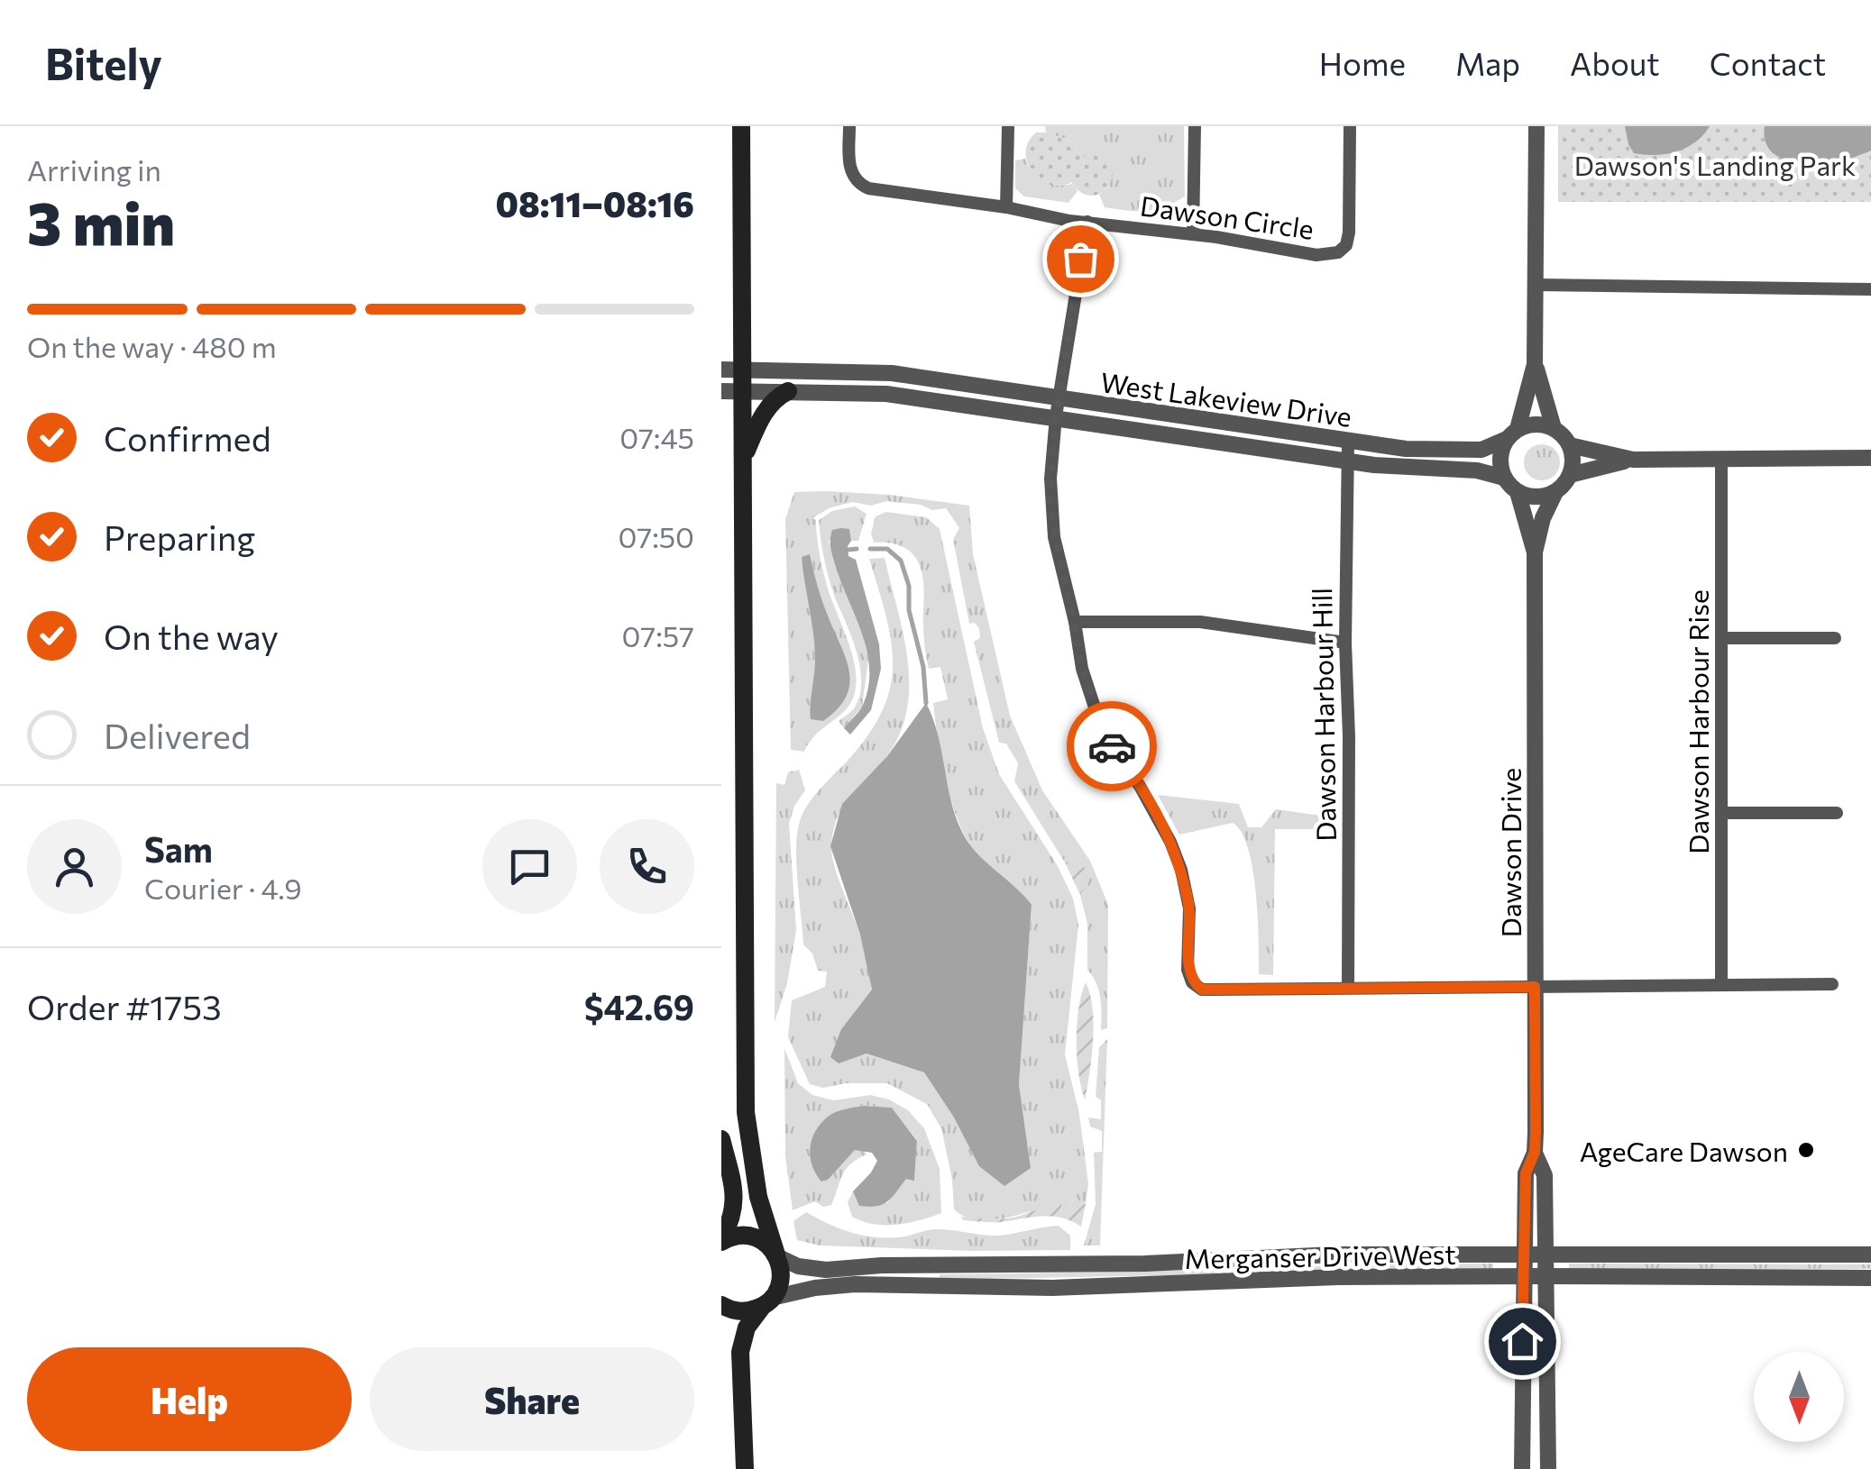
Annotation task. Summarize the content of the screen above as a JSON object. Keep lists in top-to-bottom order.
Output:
{
  "streets": {
    "street": [
      "Dawson Circle",
      "West Lakeview Drive",
      "Dawson Harbour Hill",
      "Dawson Harbour Rise",
      "Dawson Drive",
      "Merganser Drive West"
    ]
  },
  "crossings": [
    ["West Lakeview Drive", "Dawson Harbour Hill"],
    ["West Lakeview Drive", "Dawson Drive"],
    ["Dawson Drive", "Merganser Drive West"]
  ],
  "parks": ["Dawson's Landing Park"],
  "places": ["AgeCare Dawson"],
  "north": "bottom",
  "page": {
    "header": "Bitely",
    "nav": [
      "Home",
      "Map",
      "About",
      "Contact"
    ],
    "heading": ["3 min", "Arriving in", "08:11–08:16"],
    "panel": [
      "Sam",
      "Courier · 4.9",
      "Order #1753",
      "$42.69"
    ],
    "bar": "On the way · 480 m",
    "list": [
      ["Confirmed", "07:45"],
      ["Preparing", "07:50"],
      ["On the way", "07:57"],
      "Delivered"
    ],
    "buttons": ["Help", "Share"]
  }
}
